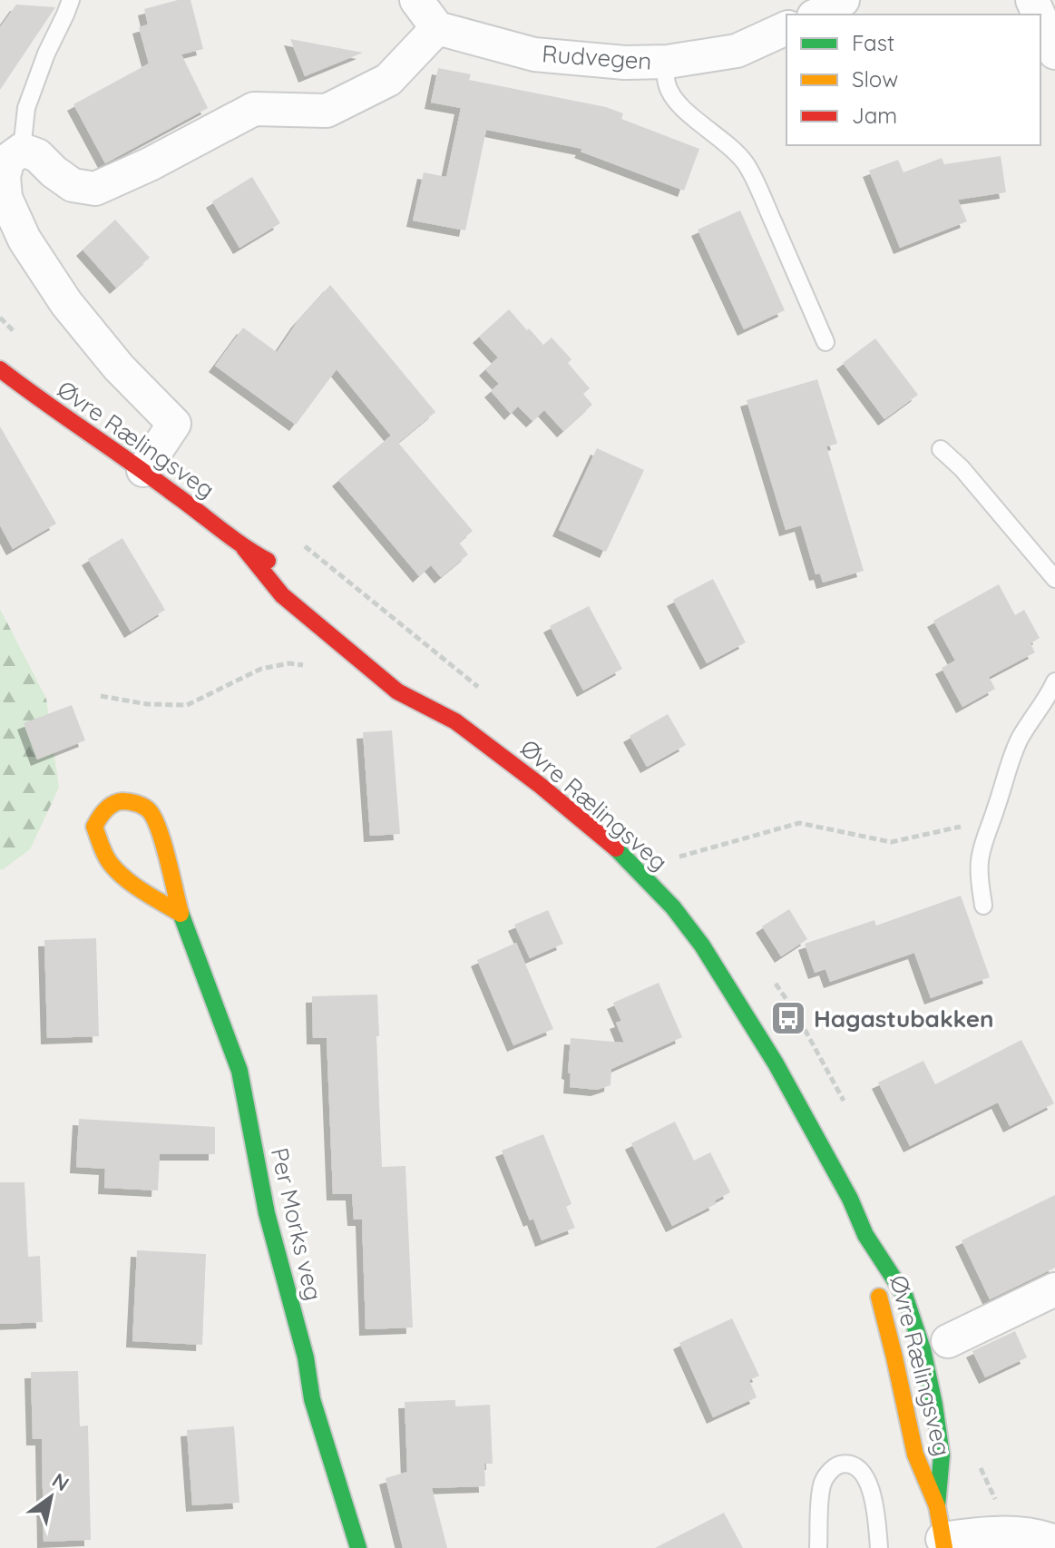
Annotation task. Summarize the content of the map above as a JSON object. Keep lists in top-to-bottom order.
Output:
{
  "streets": {
    "main road": ["Øvre Rælingsveg", "Per Morks veg"],
    "street": ["Rudvegen"]
  },
  "places": {
    "bus stop": ["Hagastubakken"]
  },
  "legend": ["Fast", "Slow", "Jam"],
  "north": "top right"
}
